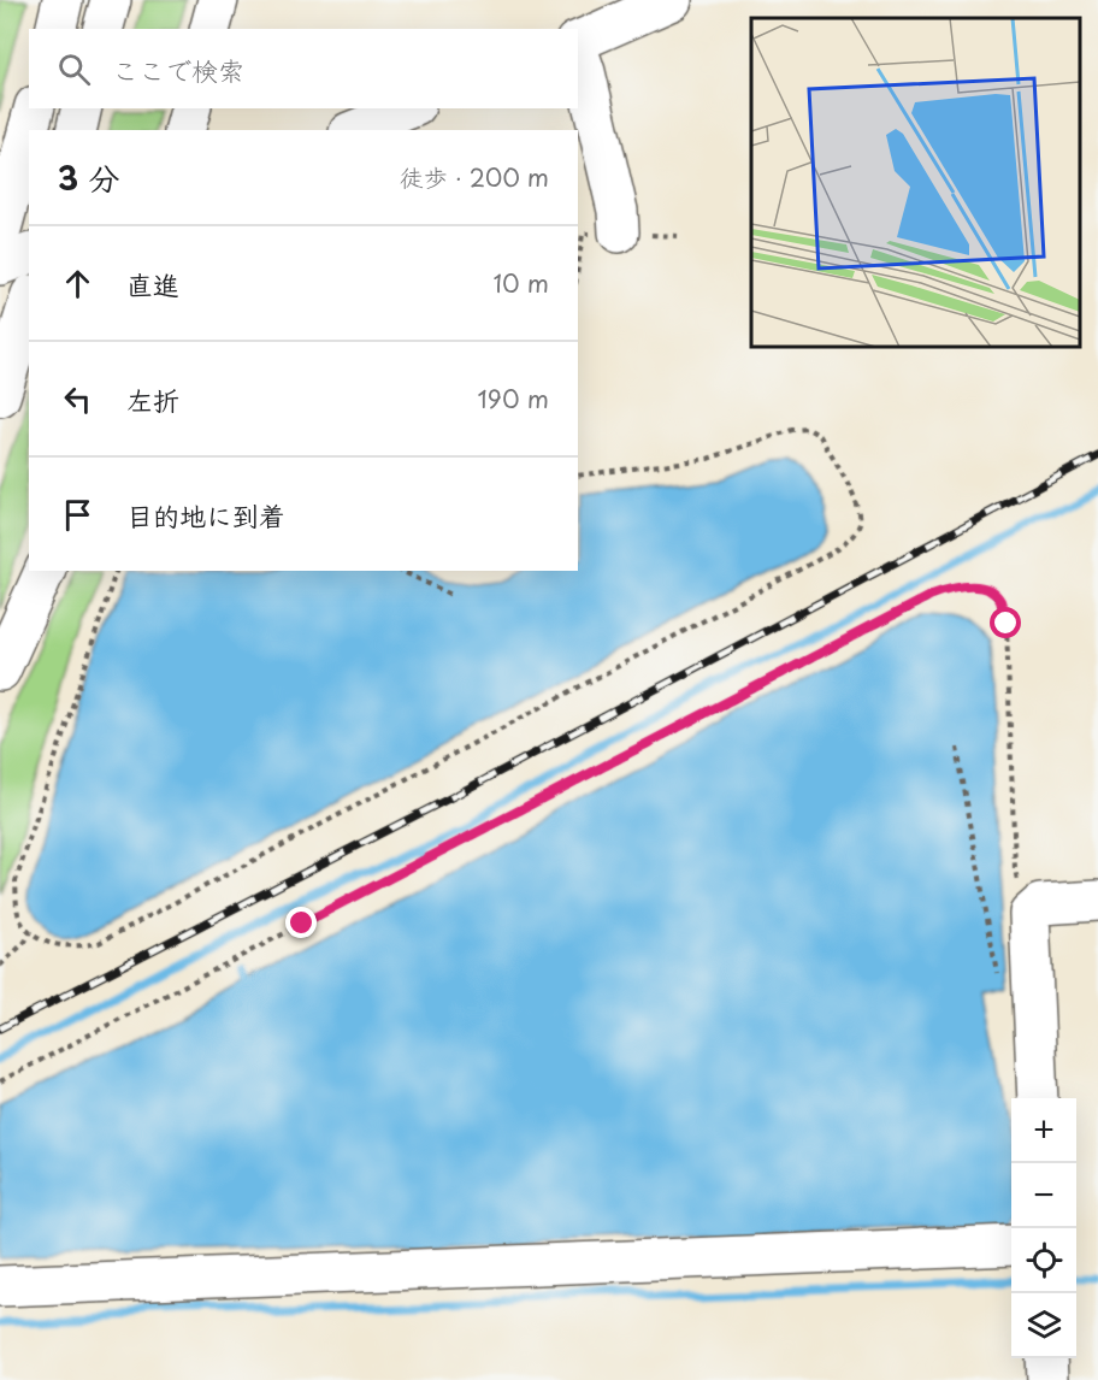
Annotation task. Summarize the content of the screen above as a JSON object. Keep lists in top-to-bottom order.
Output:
{
  "page": {
    "search": "ここで検索",
    "heading": ["3 分", "徒歩 · 200 m"],
    "list": [
      ["直進", "10 m"],
      ["左折", "190 m"],
      "目的地に到着"
    ],
    "map_buttons": ["+", "−"]
  }
}
